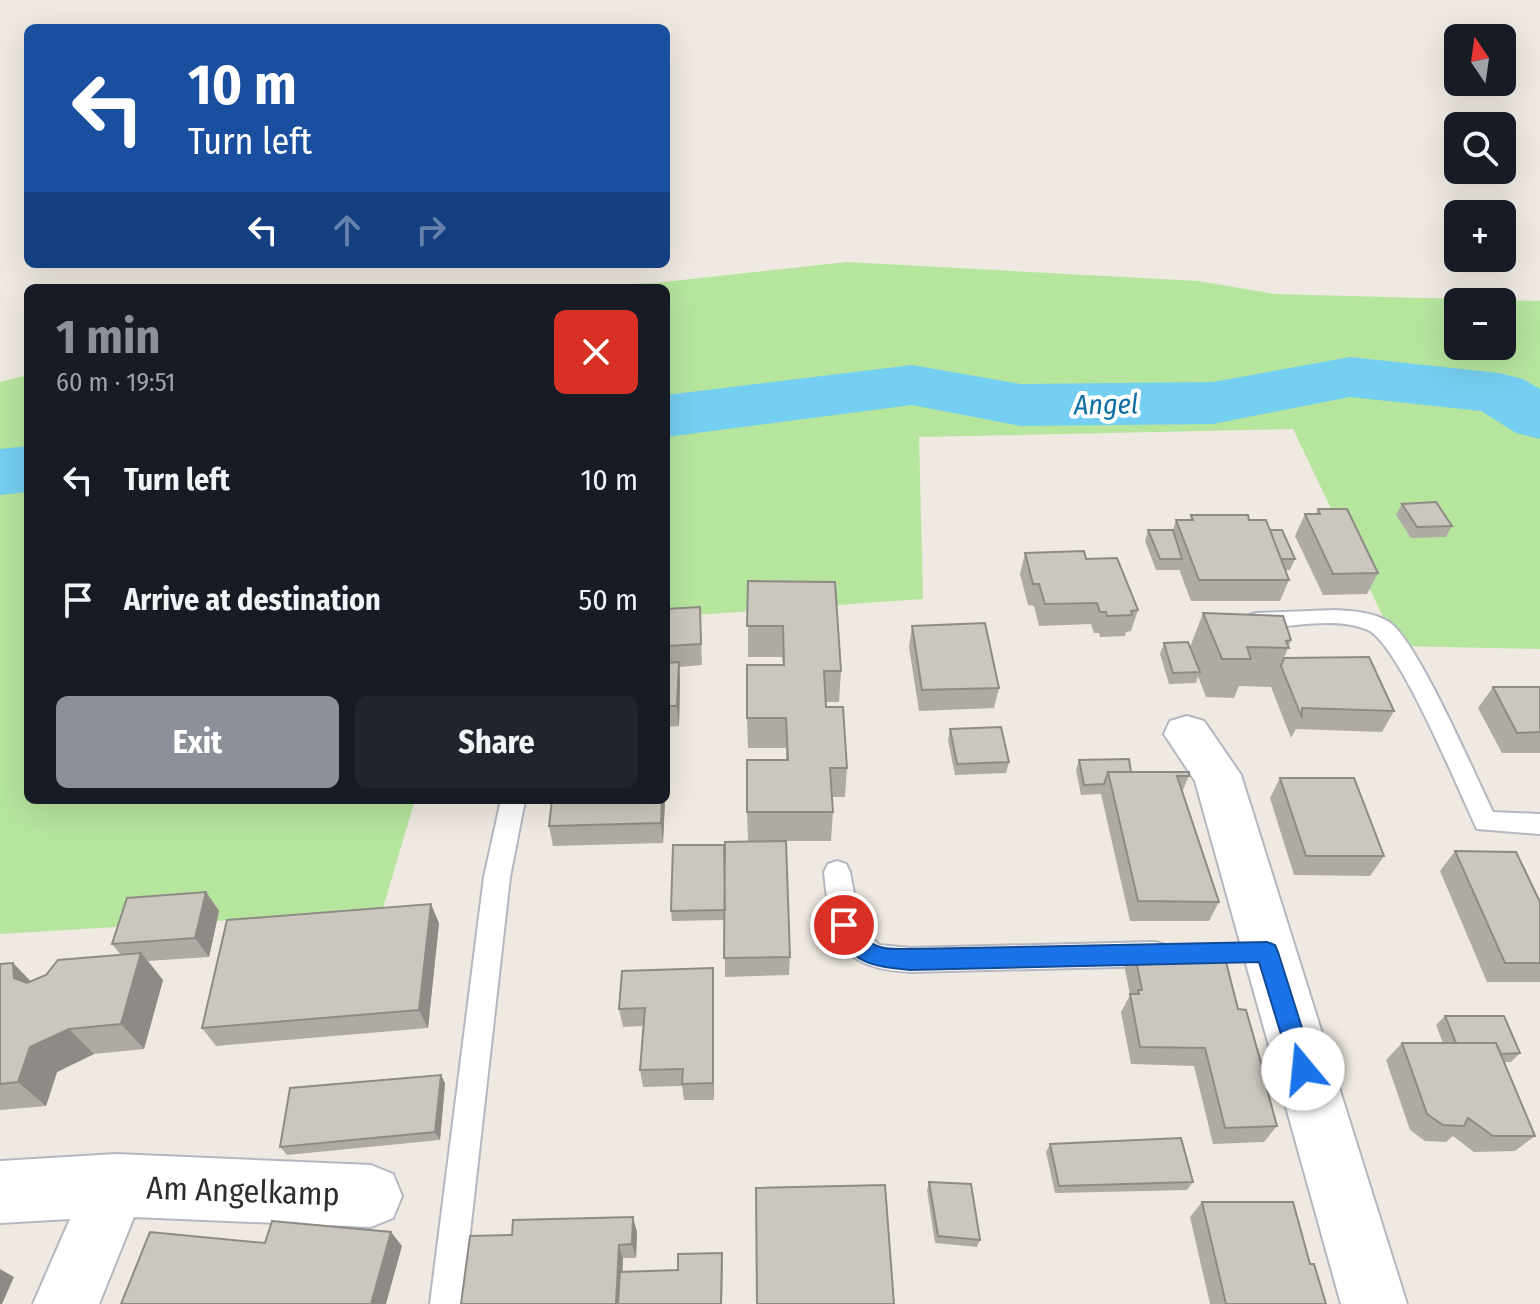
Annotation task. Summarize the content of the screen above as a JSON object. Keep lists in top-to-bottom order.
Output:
{
  "streets": {
    "street": ["Am Angelkamp"]
  },
  "water": ["Angel"],
  "north": "top",
  "page": {
    "map_buttons": ["+", "−"],
    "turn": ["10 m", "Turn left"],
    "heading": ["1 min", "60 m · 19:51"],
    "list": [
      {
        "name": "Turn left",
        "value": "10 m"
      },
      {
        "name": "Arrive at destination",
        "value": "50 m"
      }
    ],
    "buttons": ["Exit", "Share"]
  }
}
